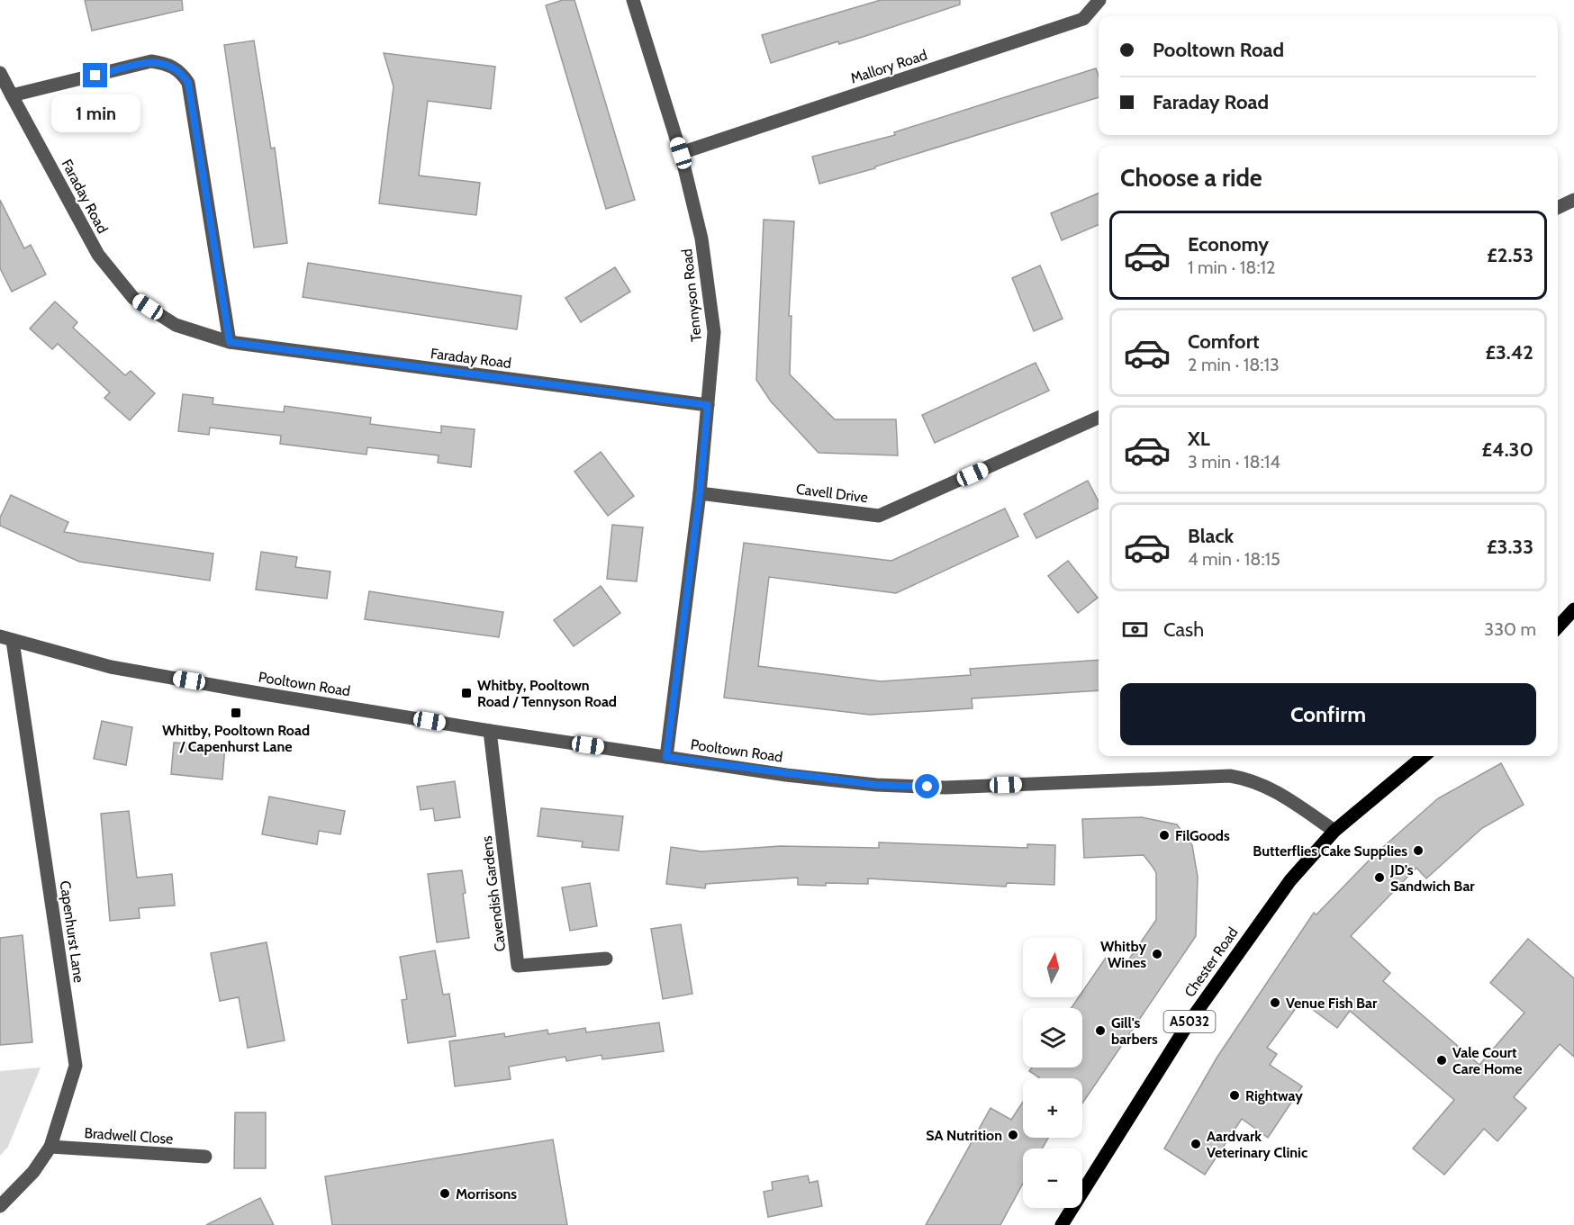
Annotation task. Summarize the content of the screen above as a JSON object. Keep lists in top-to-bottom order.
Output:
{
  "streets": {
    "main road": ["Chester Road", "A5032"],
    "street": [
      "Mallory Road",
      "Faraday Road",
      "Tennyson Road",
      "Cavell Drive",
      "Pooltown Road",
      "Cavendish Gardens",
      "Capenhurst Lane",
      "Bradwell Close"
    ]
  },
  "crossings": [
    ["Mallory Road", "Tennyson Road"],
    ["Faraday Road", "Tennyson Road"],
    ["Tennyson Road", "Cavell Drive"],
    ["Tennyson Road", "Pooltown Road"],
    ["Pooltown Road", "Cavendish Gardens"],
    ["Pooltown Road", "Capenhurst Lane"],
    ["Pooltown Road", "Chester Road"],
    ["Capenhurst Lane", "Bradwell Close"]
  ],
  "places": {
    "transit": ["Whitby, Pooltown Road / Tennyson Road", "Whitby, Pooltown Road / Capenhurst Lane"],
    "other": [
      "FilGoods",
      "Butterflies Cake Supplies",
      "JD's Sandwich Bar",
      "Whitby Wines",
      "Venue Fish Bar",
      "Gill's barbers",
      "Vale Court Care Home",
      "Rightway",
      "SA Nutrition",
      "Aardvark Veterinary Clinic",
      "Morrisons"
    ]
  },
  "north": "top",
  "page": {
    "banner": ["Pooltown Road", "Faraday Road"],
    "bubble": "1 min",
    "heading": "Choose a ride",
    "list": [
      {
        "name": "Economy",
        "note": "1 min · 18:12",
        "value": "£2.53"
      },
      {
        "name": "Comfort",
        "note": "2 min · 18:13",
        "value": "£3.42"
      },
      {
        "name": "XL",
        "note": "3 min · 18:14",
        "value": "£4.30"
      },
      {
        "name": "Black",
        "note": "4 min · 18:15",
        "value": "£3.33"
      }
    ],
    "pay": ["Cash", "330 m"],
    "buttons": "Confirm",
    "map_buttons": ["+", "−"]
  }
}
